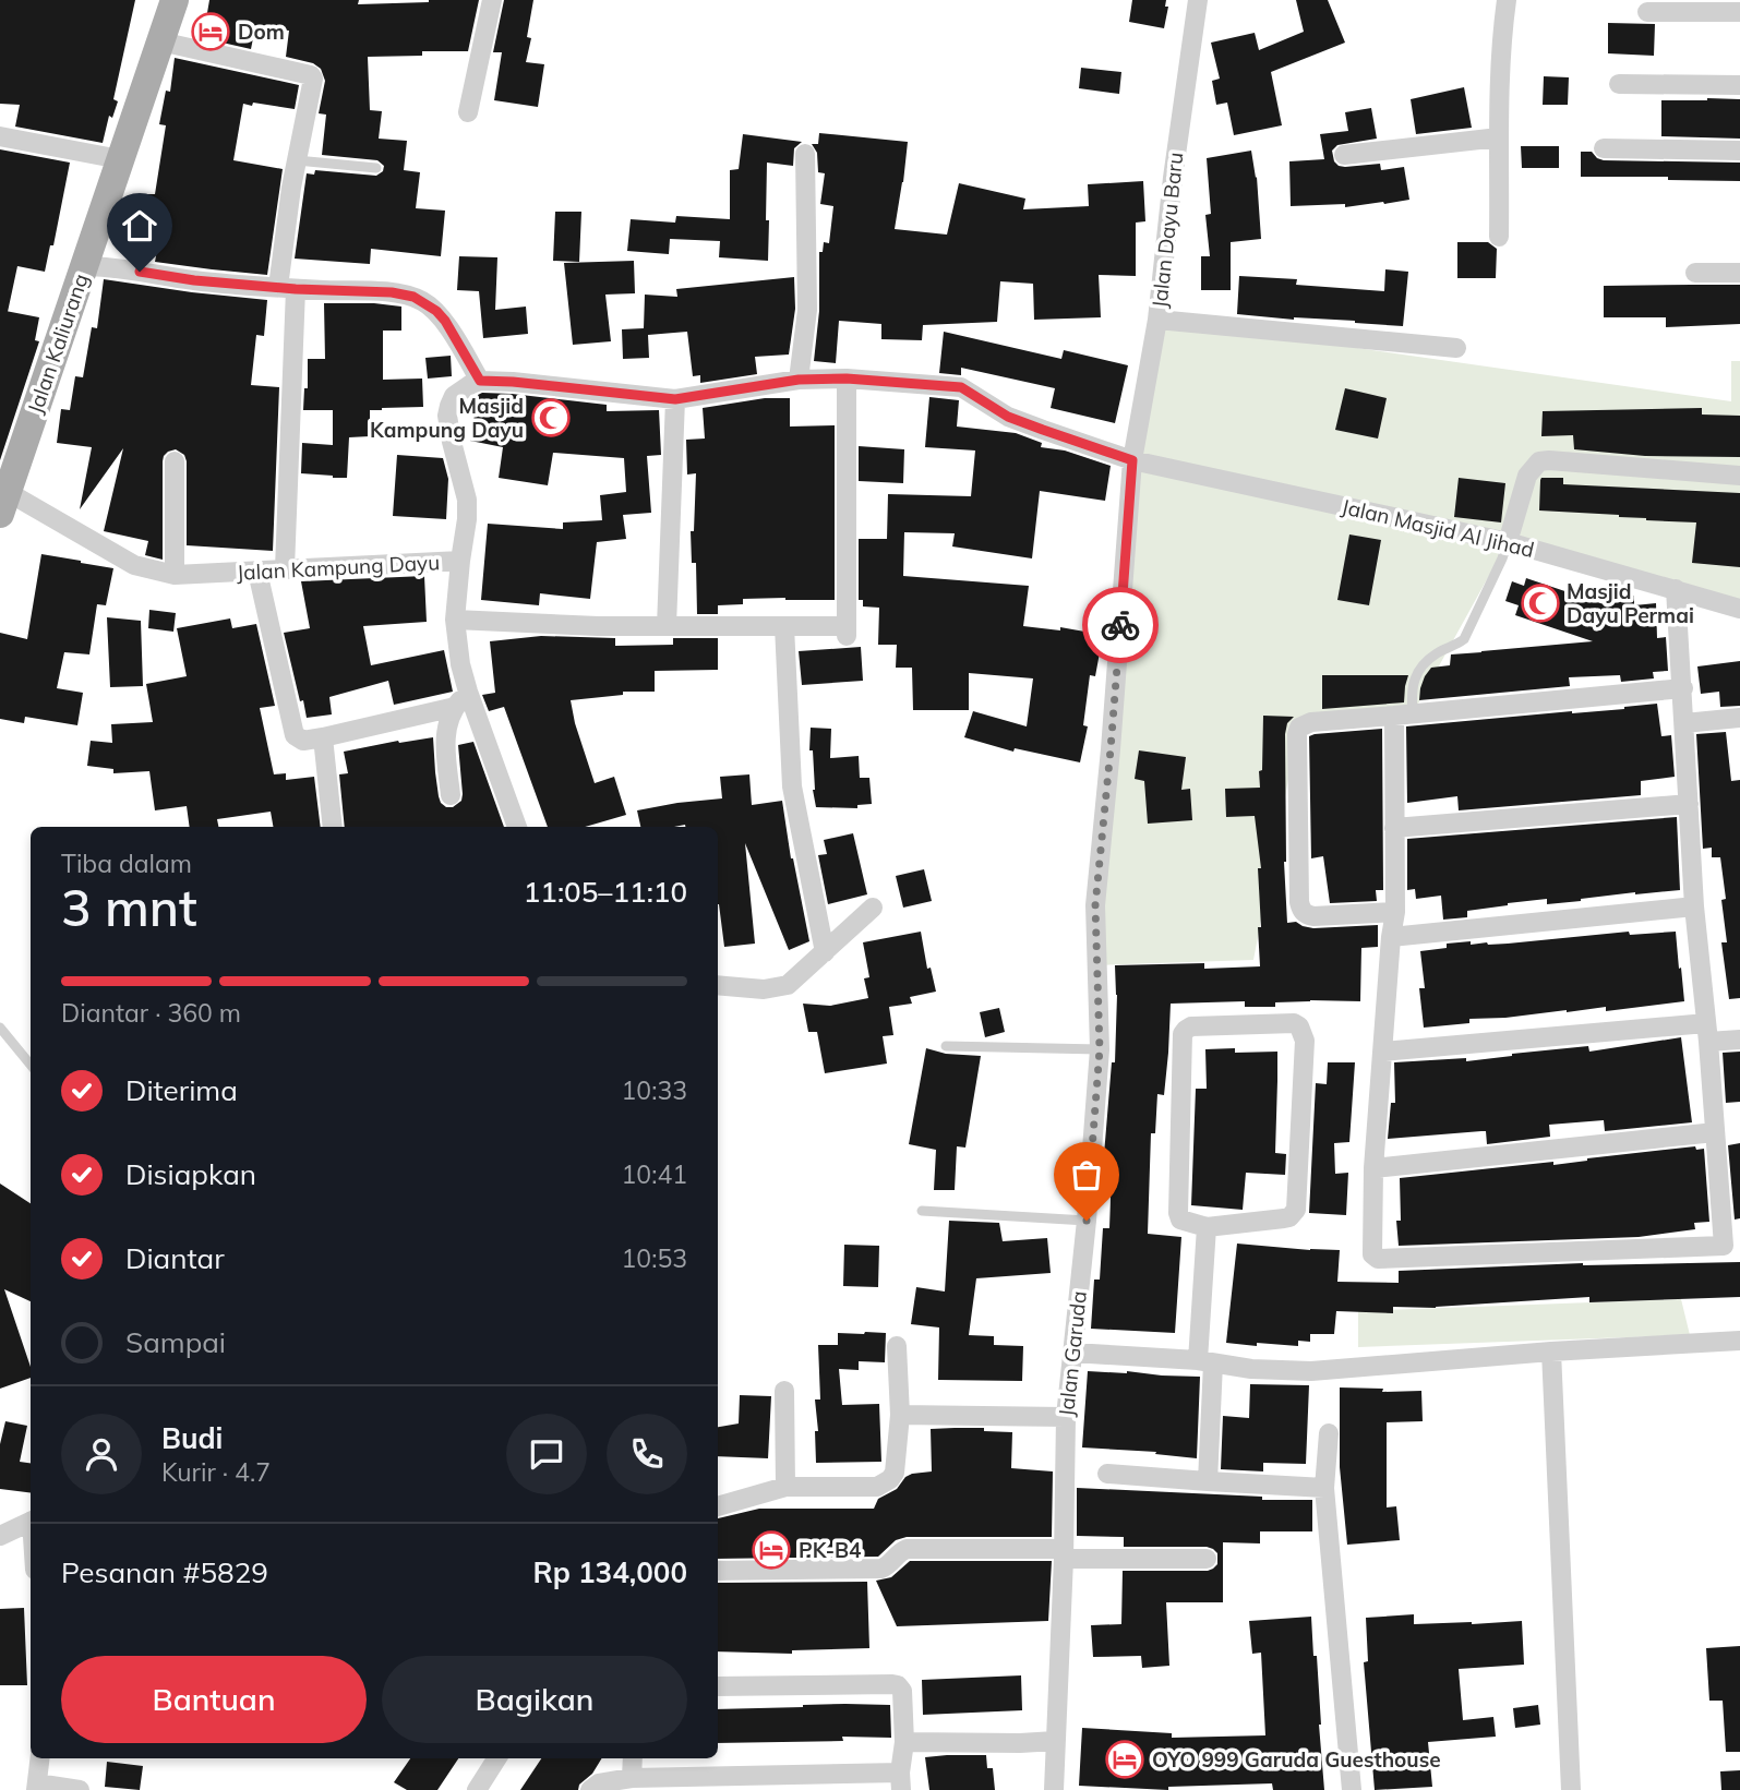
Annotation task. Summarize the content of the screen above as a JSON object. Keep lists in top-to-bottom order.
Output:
{
  "streets": {
    "main road": ["Jalan Kaliurang"],
    "street": [
      "Jalan Dayu Baru",
      "Jalan Masjid Al Jihad",
      "Jalan Kampung Dayu",
      "Jalan Garuda"
    ]
  },
  "crossings": [
    ["Jalan Dayu Baru", "Jalan Masjid Al Jihad"],
    ["Jalan Dayu Baru", "Jalan Garuda"],
    ["Jalan Kaliurang", "Jalan Kampung Dayu"],
    ["Jalan Masjid Al Jihad", "Jalan Garuda"]
  ],
  "places": {
    "hotel": ["Dom", "PK-B4", "OYO 999 Garuda Guesthouse"],
    "mosque": ["Masjid Kampung Dayu", "Masjid Dayu Permai"]
  },
  "page": {
    "heading": ["3 mnt", "Tiba dalam", "11:05–11:10"],
    "panel": [
      "Budi",
      "Kurir · 4.7",
      "Pesanan #5829",
      "Rp 134,000"
    ],
    "bar": "Diantar · 360 m",
    "list": [
      ["Diterima", "10:33"],
      ["Disiapkan", "10:41"],
      ["Diantar", "10:53"],
      "Sampai"
    ],
    "buttons": ["Bantuan", "Bagikan"]
  }
}
